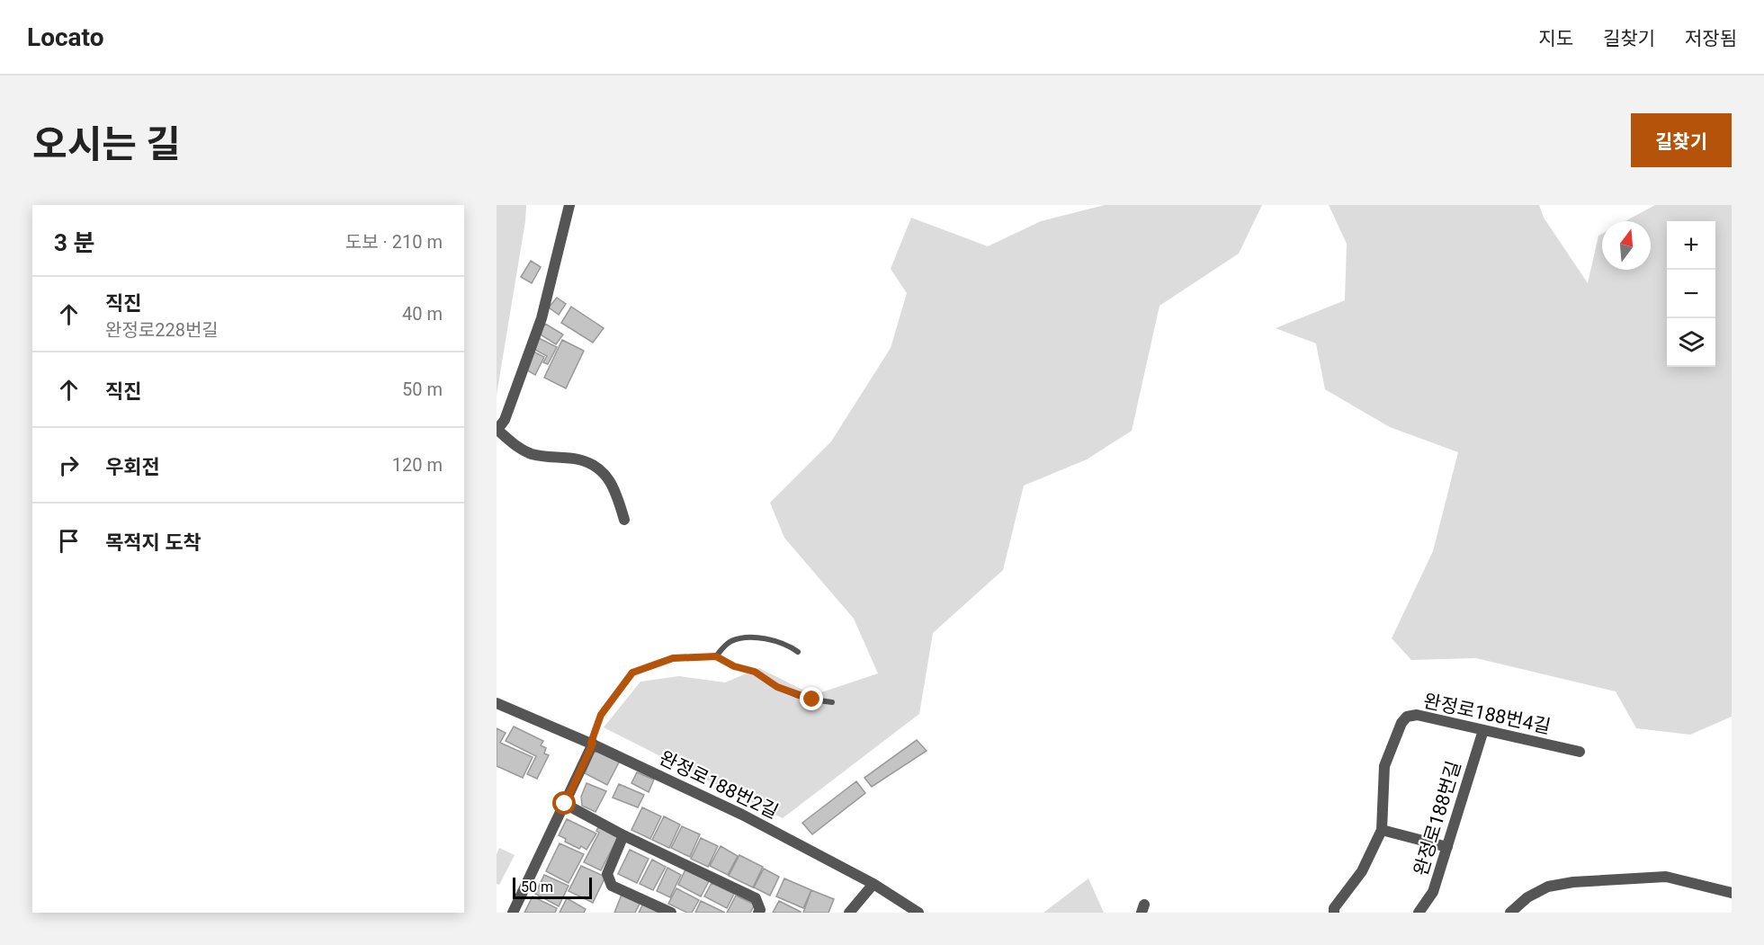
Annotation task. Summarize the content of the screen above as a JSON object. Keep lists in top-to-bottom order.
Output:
{
  "streets": {
    "street": ["완정로188번4길", "완정로188번2길", "완정로188번길"]
  },
  "crossings": [
    ["완정로188번4길", "완정로188번길"]
  ],
  "scale_bar": "50 m",
  "north": "top",
  "page": {
    "header": "Locato",
    "nav": ["지도", "길찾기", "저장됨"],
    "title": "오시는 길",
    "buttons": "길찾기",
    "heading": ["3 분", "도보 · 210 m"],
    "map_buttons": ["+", "−"],
    "list": [
      ["직진", "완정로228번길", "40 m"],
      ["직진", "50 m"],
      ["우회전", "120 m"],
      "목적지 도착"
    ],
    "scale": "50 m"
  }
}
